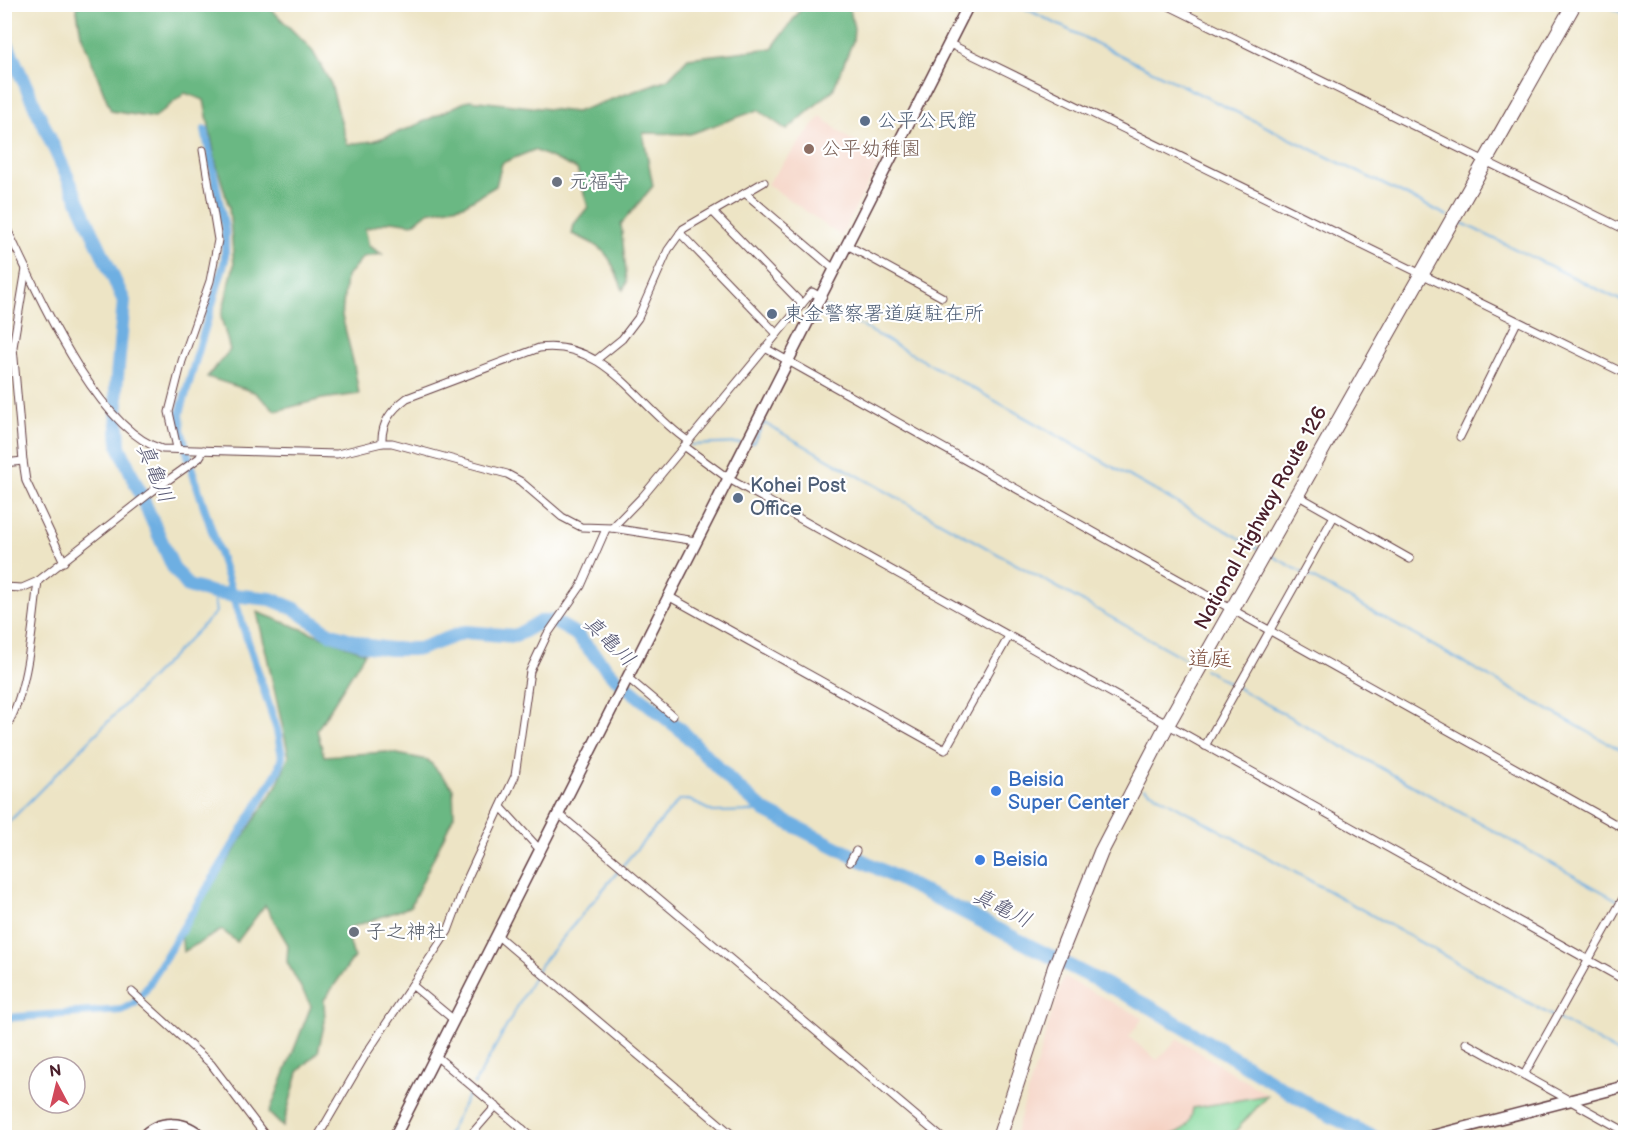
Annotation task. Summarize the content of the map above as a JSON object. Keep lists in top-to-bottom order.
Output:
{
  "streets": {
    "highway": ["National Highway Route 126"]
  },
  "districts": ["道庭"],
  "water": ["真亀川"],
  "places": [
    "公平公民館",
    "公平幼稚園",
    "元福寺",
    "東金警察署道庭駐在所",
    "Kohei Post Office",
    "Beisia Super Center",
    "Beisia",
    "子之神社"
  ],
  "north": "top"
}
